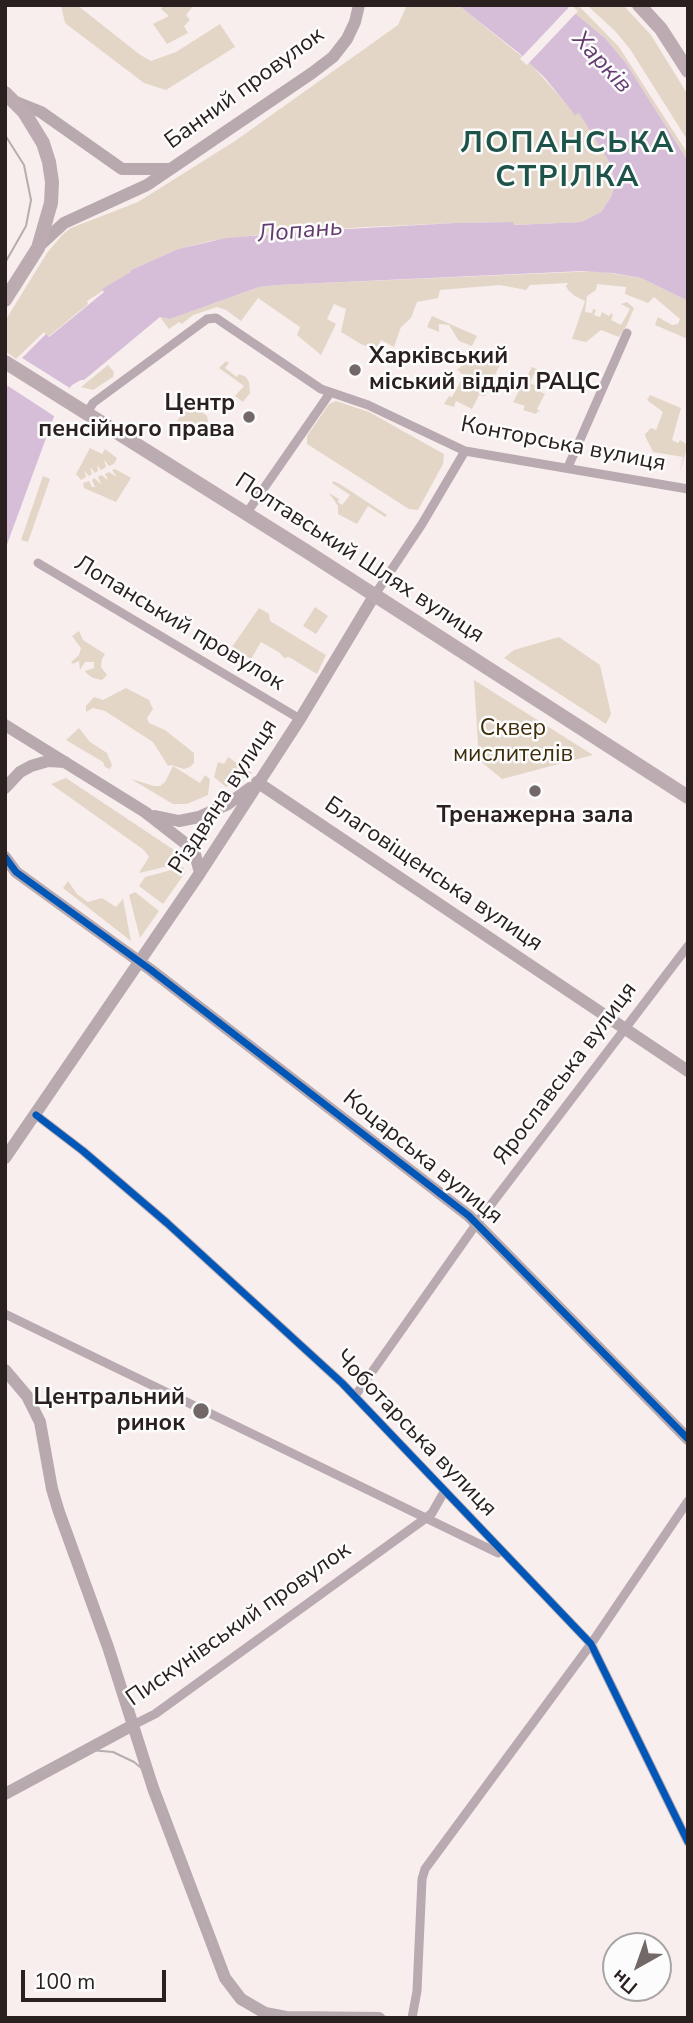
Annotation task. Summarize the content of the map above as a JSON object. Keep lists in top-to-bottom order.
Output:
{
  "streets": {
    "main road": ["Полтавський Шлях вулиця"],
    "street": [
      "Банний провулок",
      "Конторська вулиця",
      "Лопанський провулок",
      "Різдвяна вулиця",
      "Благовіщенська вулиця",
      "Ярославська вулиця",
      "Коцарська вулиця",
      "Чоботарська вулиця",
      "Пискунівський провулок"
    ]
  },
  "crossings": [
    ["Конторська вулиця", "Полтавський Шлях вулиця"],
    ["Конторська вулиця", "Різдвяна вулиця"],
    ["Полтавський Шлях вулиця", "Різдвяна вулиця"],
    ["Лопанський провулок", "Різдвяна вулиця"],
    ["Різдвяна вулиця", "Благовіщенська вулиця"],
    ["Різдвяна вулиця", "Коцарська вулиця"],
    ["Різдвяна вулиця", "Чоботарська вулиця"],
    ["Благовіщенська вулиця", "Ярославська вулиця"],
    ["Ярославська вулиця", "Коцарська вулиця"],
    ["Ярославська вулиця", "Чоботарська вулиця"],
    ["Чоботарська вулиця", "Пискунівський провулок"]
  ],
  "districts": ["ЛОПАНСЬКА СТРІЛКА"],
  "water": ["Харків", "Лопань"],
  "parks": ["Сквер мислителів"],
  "places": [
    "Харківський міський відділ РАЦС",
    "Центр пенсійного права",
    "Тренажерна зала",
    "Центральний ринок"
  ],
  "scale_bar": "100 m",
  "north": "bottom left"
}
